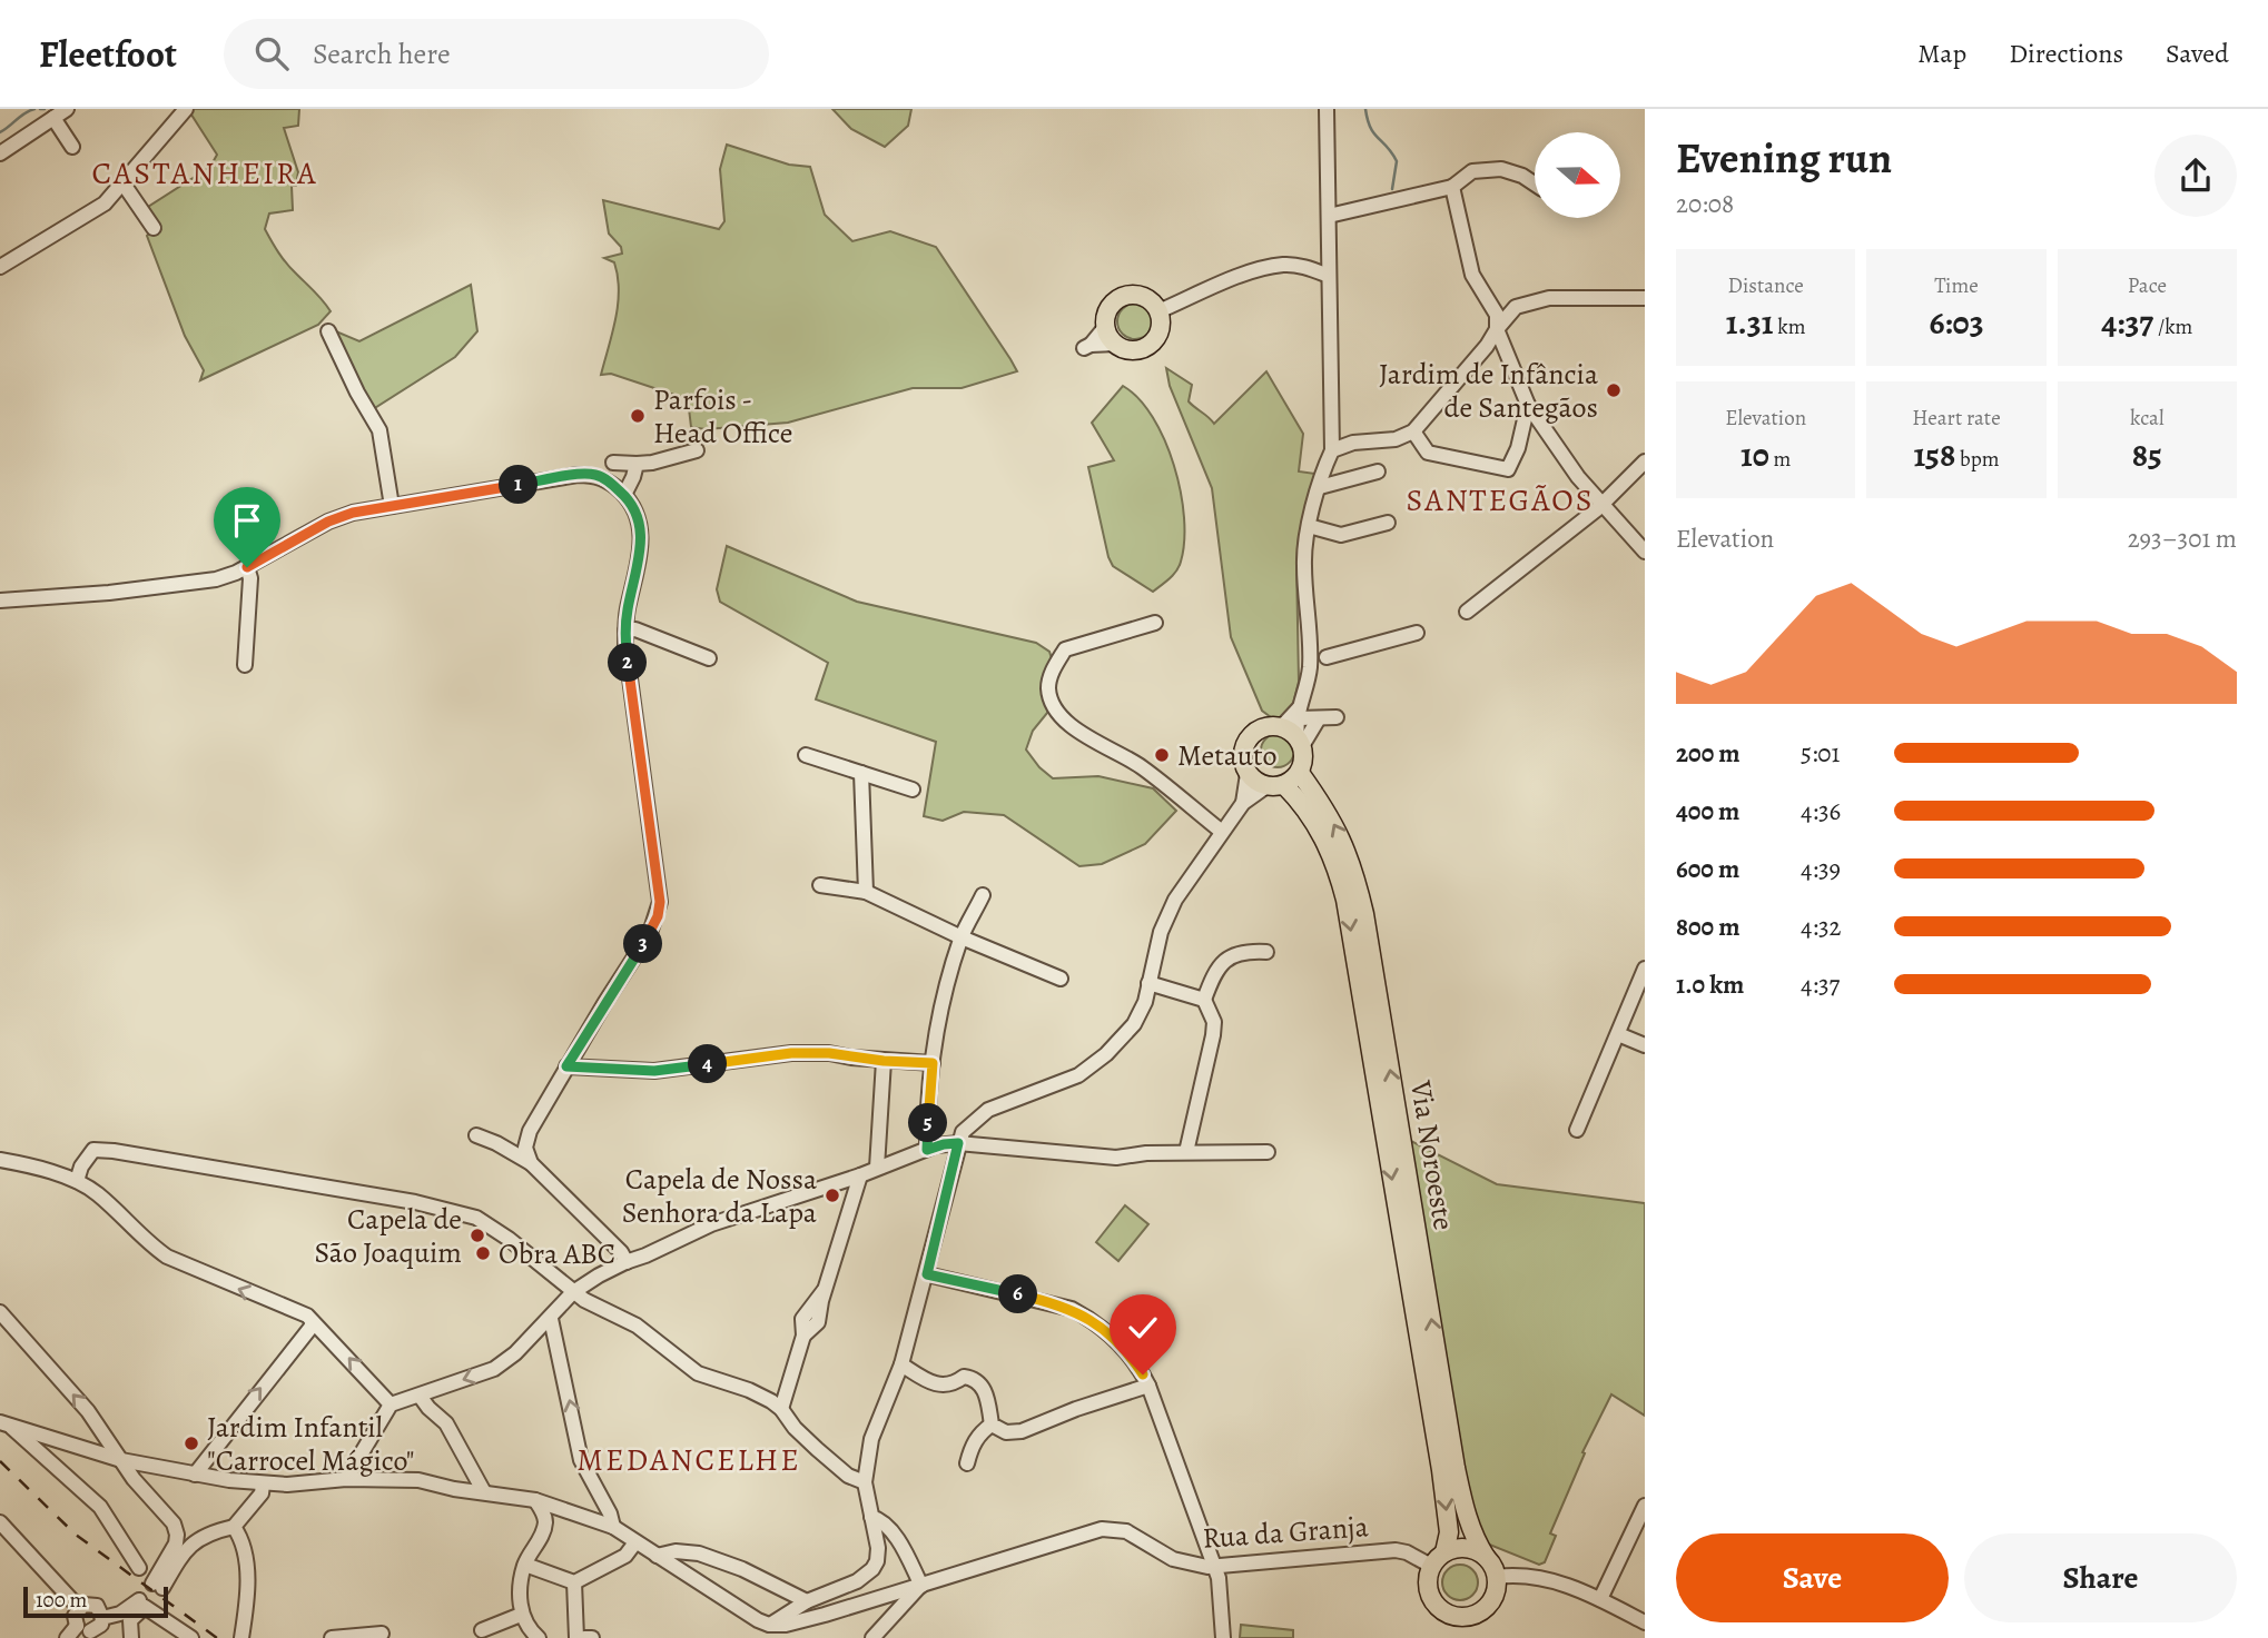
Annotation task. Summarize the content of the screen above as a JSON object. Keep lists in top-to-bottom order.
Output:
{
  "streets": {
    "main road": ["Via Noroeste"],
    "street": ["Rua da Granja"]
  },
  "crossings": [
    ["Via Noroeste", "Rua da Granja"]
  ],
  "districts": ["CASTANHEIRA", "SANTEGÃOS", "MEDANCELHE"],
  "places": [
    "Jardim de Infância de Santegãos",
    "Parfois - Head Office",
    "Metauto",
    "Capela de Nossa Senhora da Lapa",
    "Capela de São Joaquim",
    "Obra ABC",
    "Jardim Infantil \"Carrocel Mágico\""
  ],
  "scale_bar": "100 m",
  "north": "right",
  "page": {
    "header": "Fleetfoot",
    "search": "Search here",
    "nav": ["Map", "Directions", "Saved"],
    "heading": ["Evening run", "20:08"],
    "stats": [
      ["Distance", "1.31 km"],
      ["Time", "6:03"],
      ["Pace", "4:37 /km"],
      ["Elevation", "10 m"],
      ["Heart rate", "158 bpm"],
      ["kcal", "85"]
    ],
    "pins": [
      "1",
      "2",
      "3",
      "4",
      "5",
      "6"
    ],
    "chart": ["Elevation", "293–301 m"],
    "list": [
      {
        "name": "200 m",
        "note": "5:01"
      },
      {
        "name": "400 m",
        "note": "4:36"
      },
      {
        "name": "600 m",
        "note": "4:39"
      },
      {
        "name": "800 m",
        "note": "4:32"
      },
      {
        "name": "1.0 km",
        "note": "4:37"
      }
    ],
    "buttons": ["Save", "Share"],
    "scale": "100 m"
  }
}
